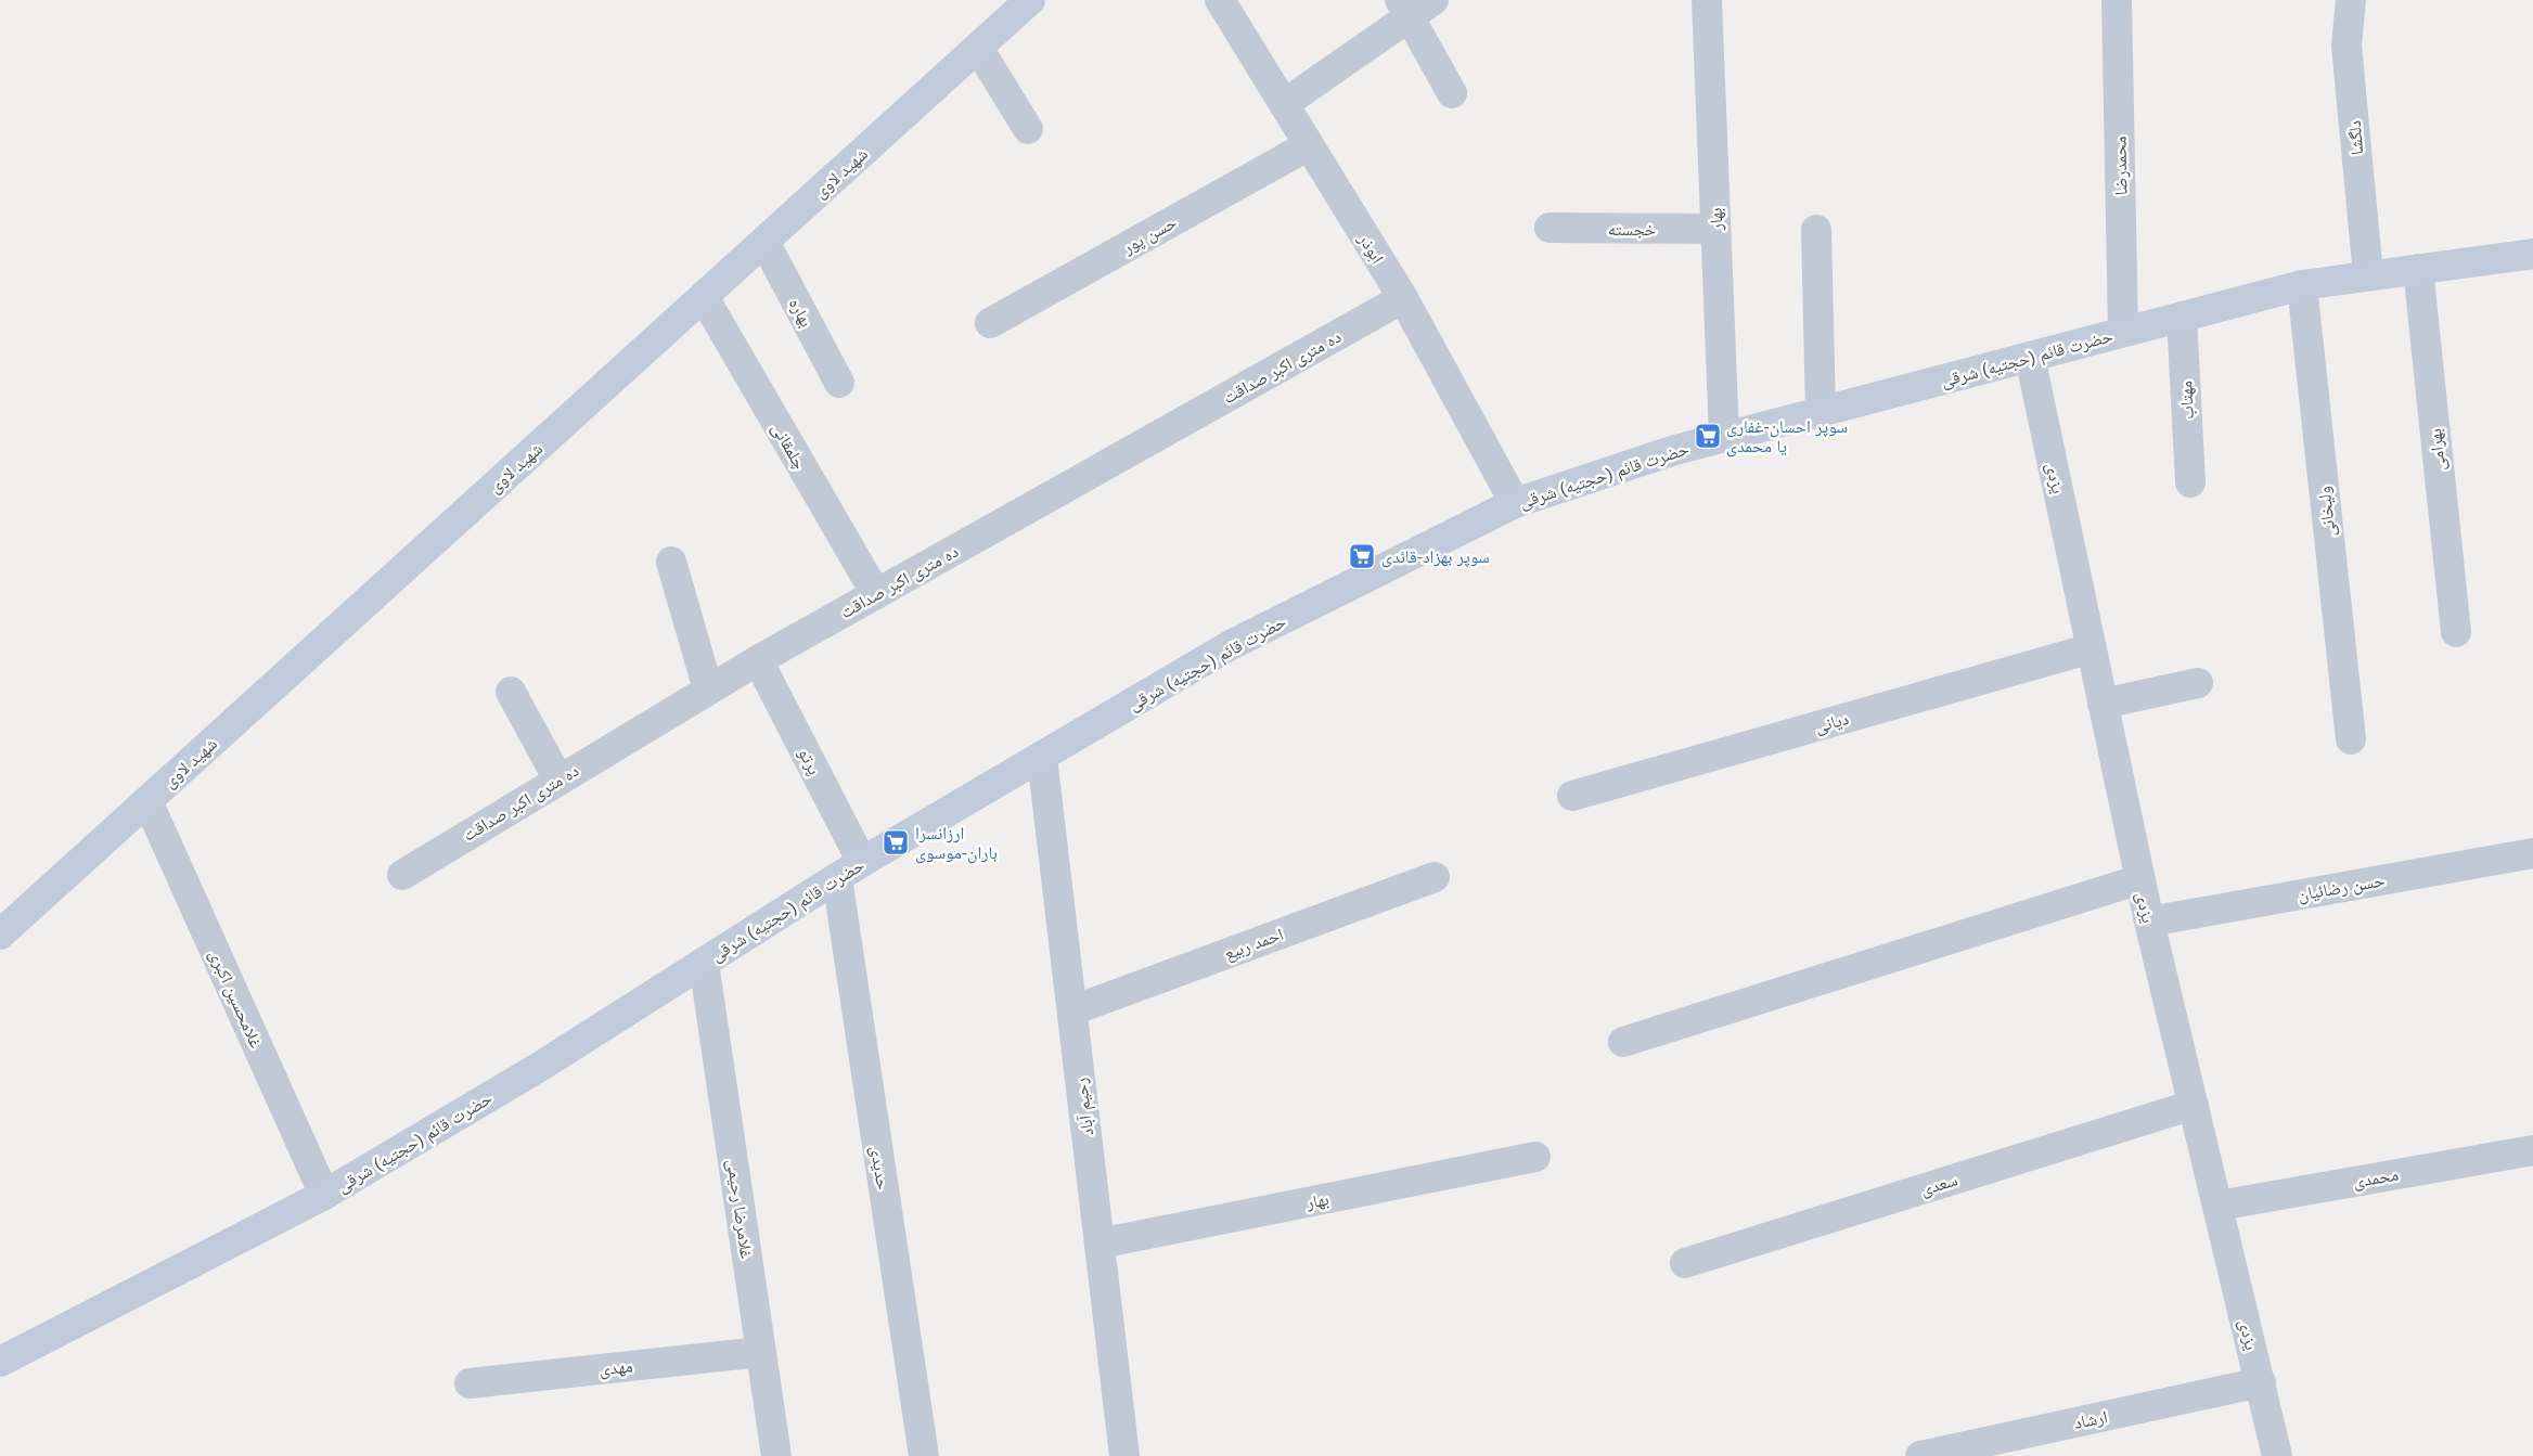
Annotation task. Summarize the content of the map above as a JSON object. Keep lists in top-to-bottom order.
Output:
{
  "streets": {
    "street": [
      "دلگشا",
      "محمدرضا",
      "شهید لاوی",
      "بهار",
      "خجسته",
      "حسن پور",
      "ابوذر",
      "بهاره",
      "حضرت قائم (حجتیه) شرقی",
      "ده متری اکبر صداقت",
      "مهتاب",
      "چلمقانی",
      "بهرامی",
      "یزدی",
      "ولیخانی",
      "دیانی",
      "پرتو",
      "حسن رضائیان",
      "احمد ربیع",
      "غلامحسین اکبری",
      "رحیم آباد",
      "حدیدی",
      "محمدی",
      "سعدی",
      "غلامرضا رحیمی",
      "مهدی",
      "ارشاد"
    ]
  },
  "crossings": [
    ["دلگشا", "حضرت قائم (حجتیه) شرقی"],
    ["محمدرضا", "حضرت قائم (حجتیه) شرقی"],
    ["شهید لاوی", "بهاره"],
    ["شهید لاوی", "چلمقانی"],
    ["شهید لاوی", "غلامحسین اکبری"],
    ["بهار", "خجسته"],
    ["بهار", "حضرت قائم (حجتیه) شرقی"],
    ["بهار", "رحیم آباد"],
    ["حسن پور", "ابوذر"],
    ["ابوذر", "حضرت قائم (حجتیه) شرقی"],
    ["ابوذر", "ده متری اکبر صداقت"],
    ["حضرت قائم (حجتیه) شرقی", "مهتاب"],
    ["حضرت قائم (حجتیه) شرقی", "بهرامی"],
    ["حضرت قائم (حجتیه) شرقی", "یزدی"],
    ["حضرت قائم (حجتیه) شرقی", "ولیخانی"],
    ["حضرت قائم (حجتیه) شرقی", "پرتو"],
    ["حضرت قائم (حجتیه) شرقی", "غلامحسین اکبری"],
    ["حضرت قائم (حجتیه) شرقی", "رحیم آباد"],
    ["حضرت قائم (حجتیه) شرقی", "حدیدی"],
    ["حضرت قائم (حجتیه) شرقی", "غلامرضا رحیمی"],
    ["ده متری اکبر صداقت", "چلمقانی"],
    ["ده متری اکبر صداقت", "پرتو"],
    ["یزدی", "دیانی"],
    ["یزدی", "حسن رضائیان"],
    ["یزدی", "محمدی"],
    ["یزدی", "سعدی"],
    ["یزدی", "ارشاد"],
    ["احمد ربیع", "رحیم آباد"],
    ["غلامرضا رحیمی", "مهدی"]
  ],
  "places": {
    "supermarket": ["سوپر احسان-غفاری یا محمدی", "سوپر بهزاد-قائدی", "ارزانسرا باران-موسوی"]
  }
}
